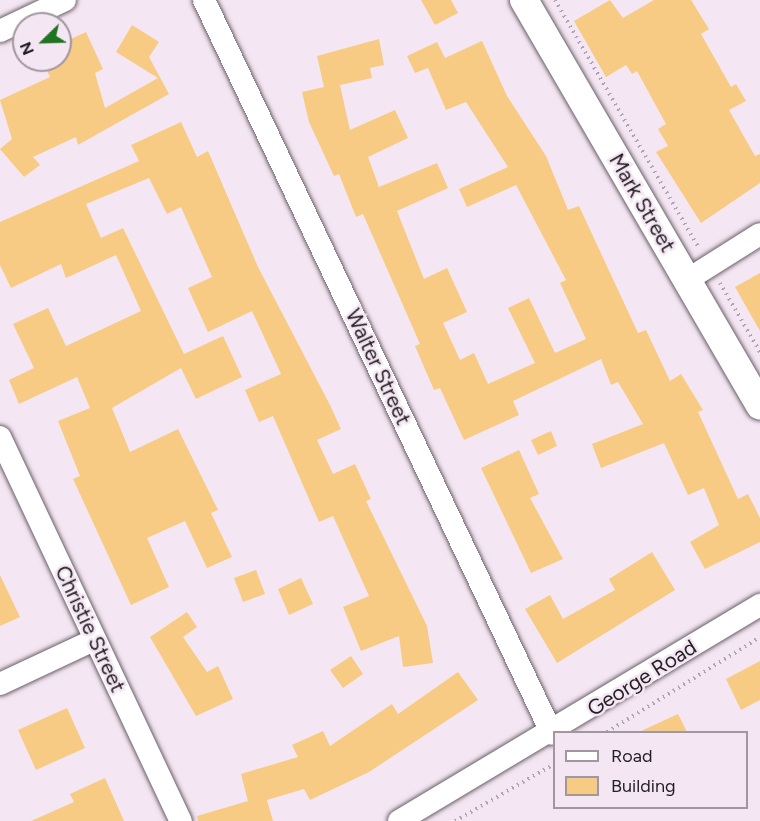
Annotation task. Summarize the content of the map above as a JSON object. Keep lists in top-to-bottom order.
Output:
{
  "streets": {
    "street": [
      "Mark Street",
      "Walter Street",
      "Christie Street",
      "George Road"
    ]
  },
  "crossings": [
    ["Walter Street", "George Road"]
  ],
  "legend": ["Road", "Building"],
  "north": "bottom left"
}
